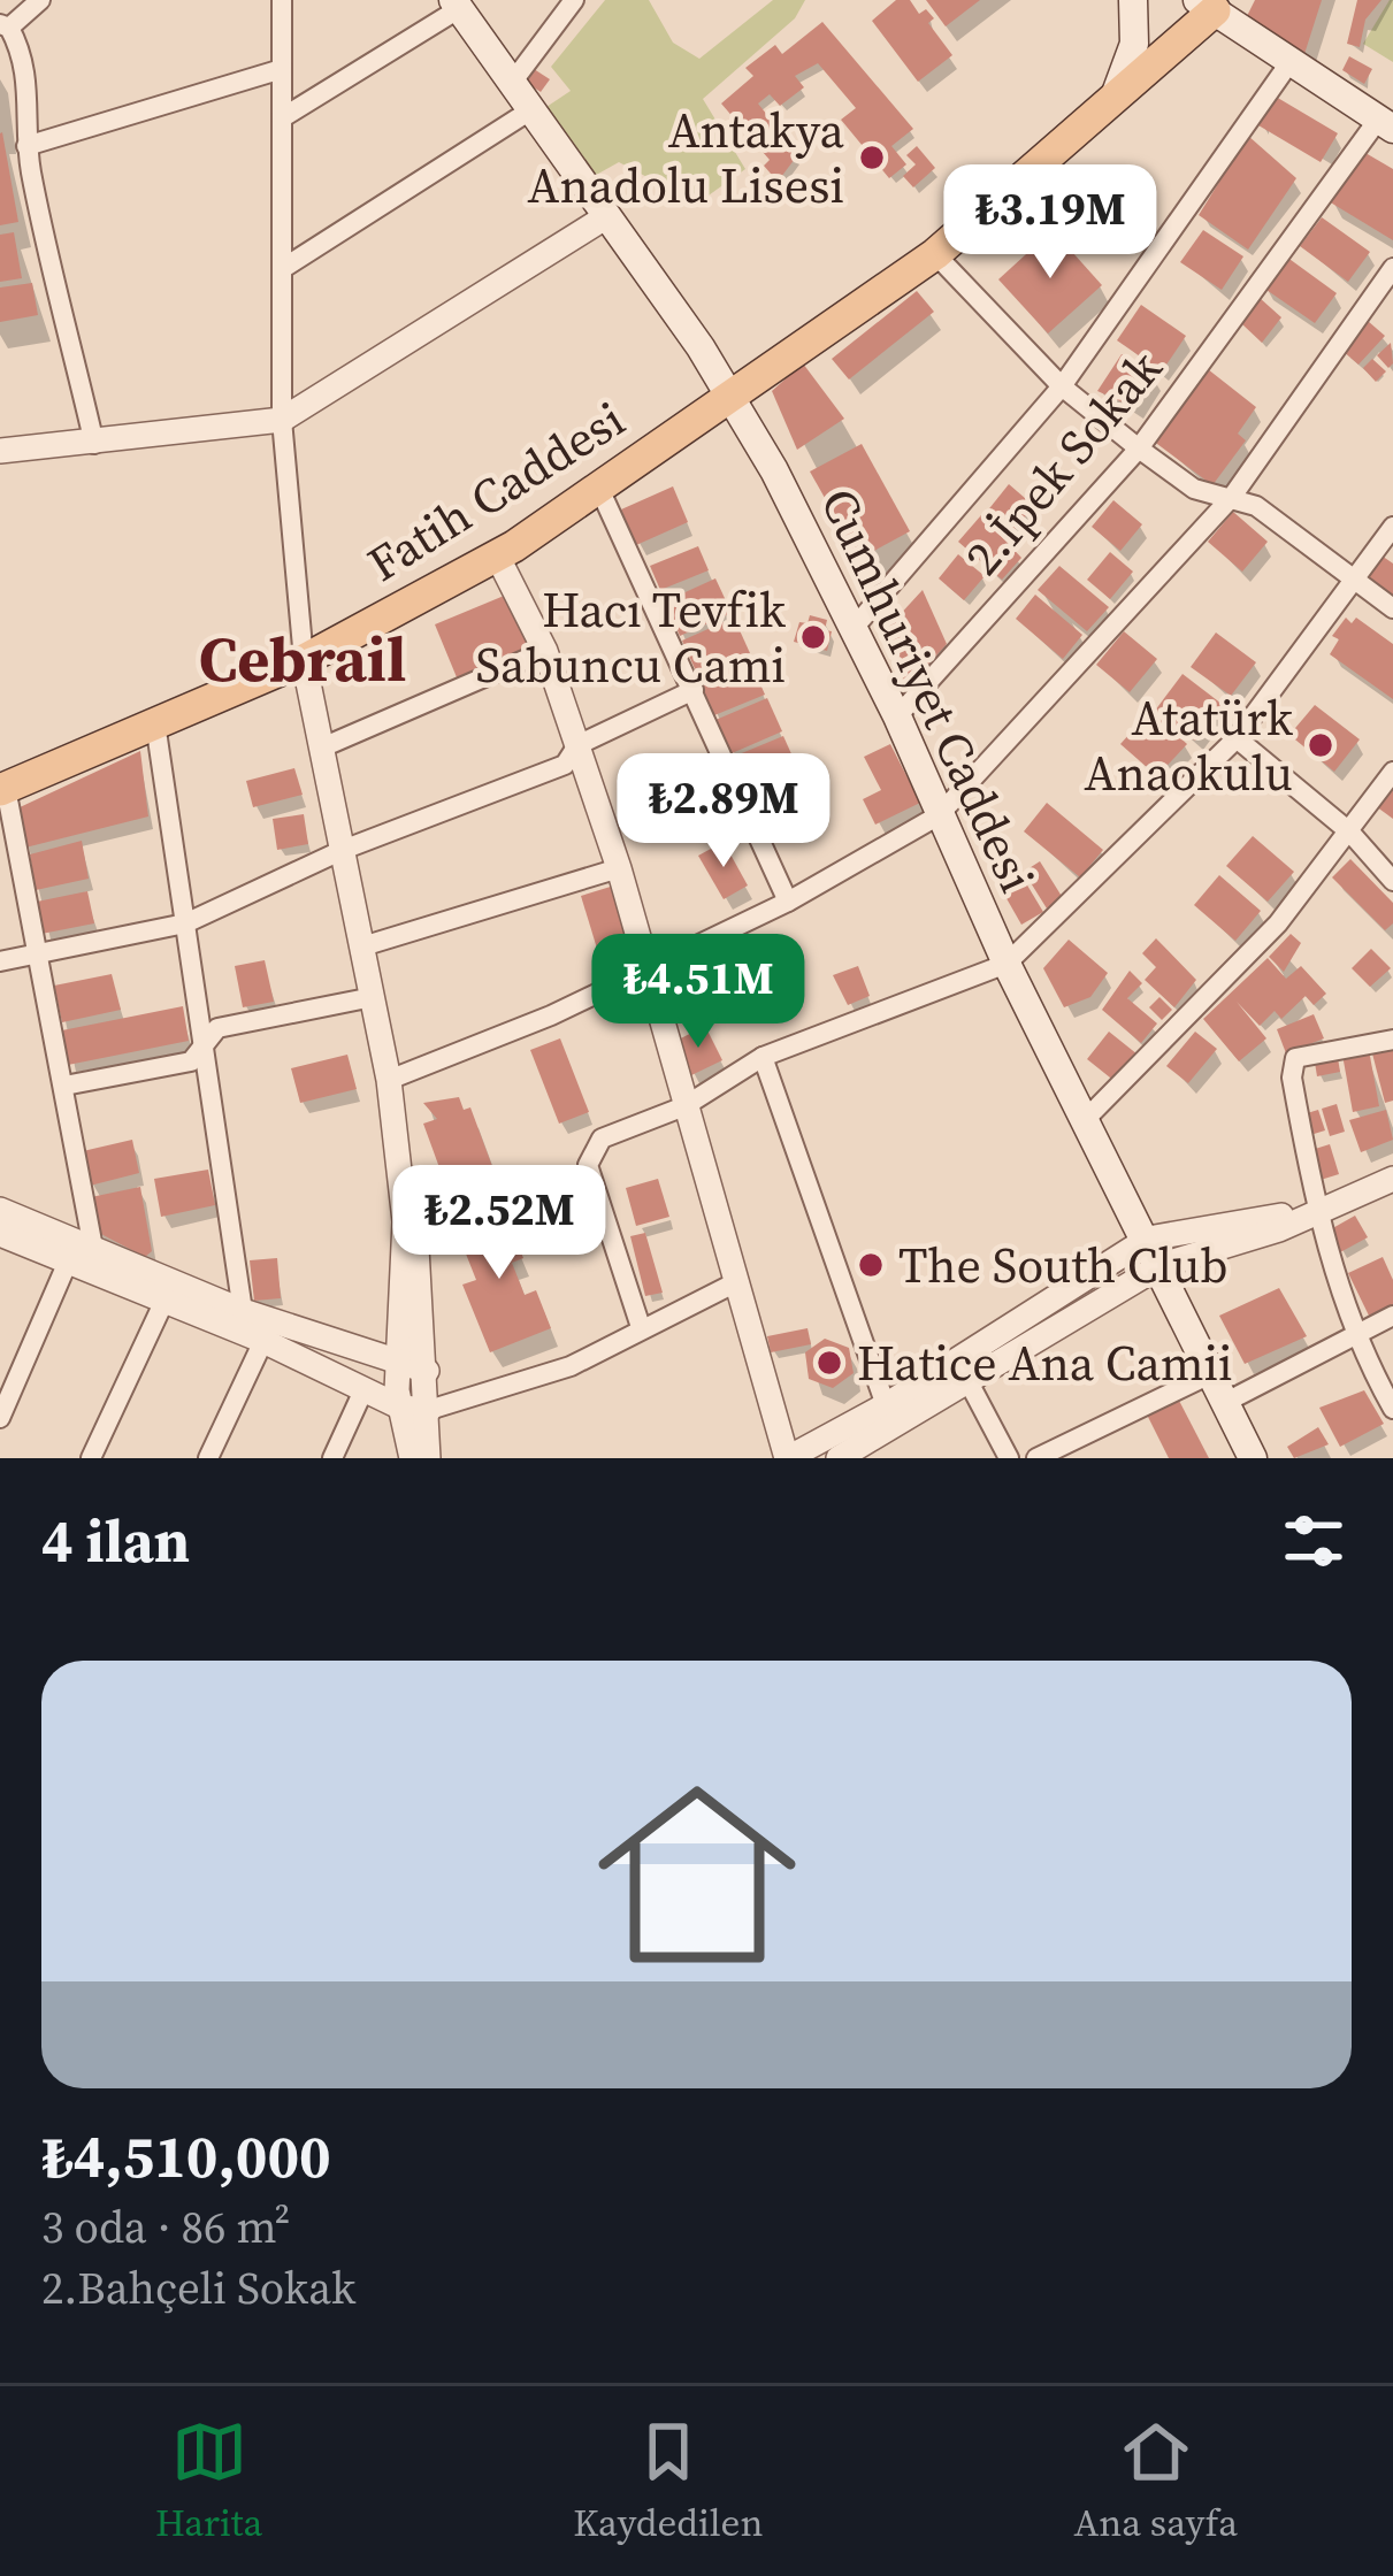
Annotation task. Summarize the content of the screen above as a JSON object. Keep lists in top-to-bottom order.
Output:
{
  "streets": {
    "main road": ["Fatih Caddesi", "Cumhuriyet Caddesi"],
    "street": ["2.İpek Sokak"]
  },
  "crossings": [
    ["2.İpek Sokak", "Cumhuriyet Caddesi"],
    ["Fatih Caddesi", "Cumhuriyet Caddesi"]
  ],
  "districts": ["Cebrail"],
  "places": [
    "Antakya Anadolu Lisesi",
    "Hacı Tevfik Sabuncu Cami",
    "Atatürk Anaokulu",
    "The South Club",
    "Hatice Ana Camii"
  ],
  "page": {
    "price": [
      "₺3.19M",
      "₺2.89M",
      "₺4.51M",
      "₺2.52M"
    ],
    "heading": "4 ilan",
    "list": [
      {
        "name": "₺4,510,000",
        "note": "3 oda · 86 m² · 2.Bahçeli Sokak"
      }
    ],
    "tabs": ["Harita", "Kaydedilen", "Ana sayfa"]
  }
}
